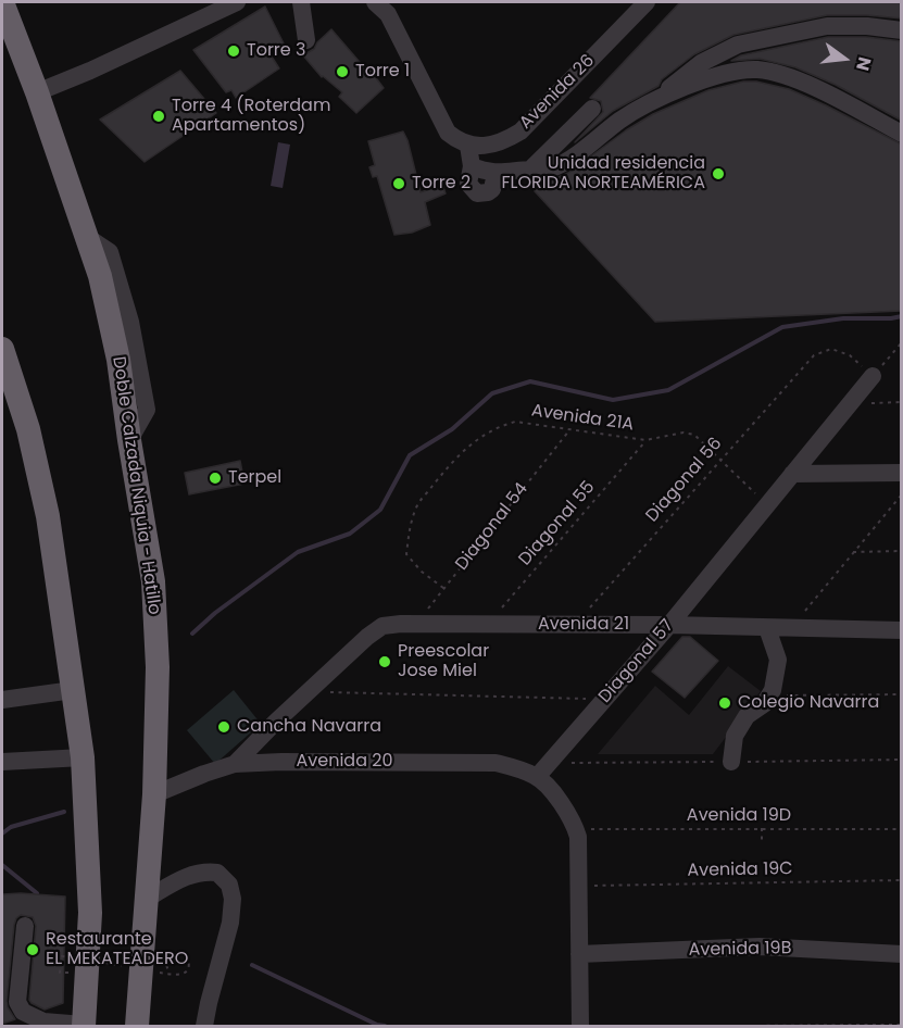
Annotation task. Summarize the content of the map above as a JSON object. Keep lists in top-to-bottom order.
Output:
{
  "streets": {
    "highway": ["Doble Calzada Niquia - Hatillo"],
    "street": [
      "Avenida 26",
      "Avenida 21",
      "Diagonal 57",
      "Avenida 20",
      "Avenida 19B"
    ],
    "path": [
      "Avenida 21A",
      "Diagonal 56",
      "Diagonal 55",
      "Diagonal 54",
      "Avenida 19D",
      "Avenida 19C"
    ]
  },
  "crossings": [
    ["Avenida 21A", "Diagonal 56"],
    ["Avenida 21A", "Diagonal 55"],
    ["Avenida 21A", "Diagonal 54"],
    ["Avenida 21A", "Diagonal 57"],
    ["Diagonal 56", "Avenida 21"],
    ["Diagonal 56", "Diagonal 57"],
    ["Doble Calzada Niquia - Hatillo", "Avenida 20"],
    ["Diagonal 55", "Avenida 21"],
    ["Diagonal 54", "Avenida 21"],
    ["Avenida 21", "Diagonal 57"],
    ["Diagonal 57", "Avenida 20"]
  ],
  "places": [
    "Torre 3",
    "Torre 1",
    "Torre 4 (Roterdam Apartamentos)",
    "Unidad residencia FLORIDA NORTEAMÉRICA",
    "Torre 2",
    "Terpel",
    "Preescolar Jose Miel",
    "Colegio Navarra",
    "Cancha Navarra",
    "Restaurante EL MEKATEADERO"
  ],
  "north": "right"
}
